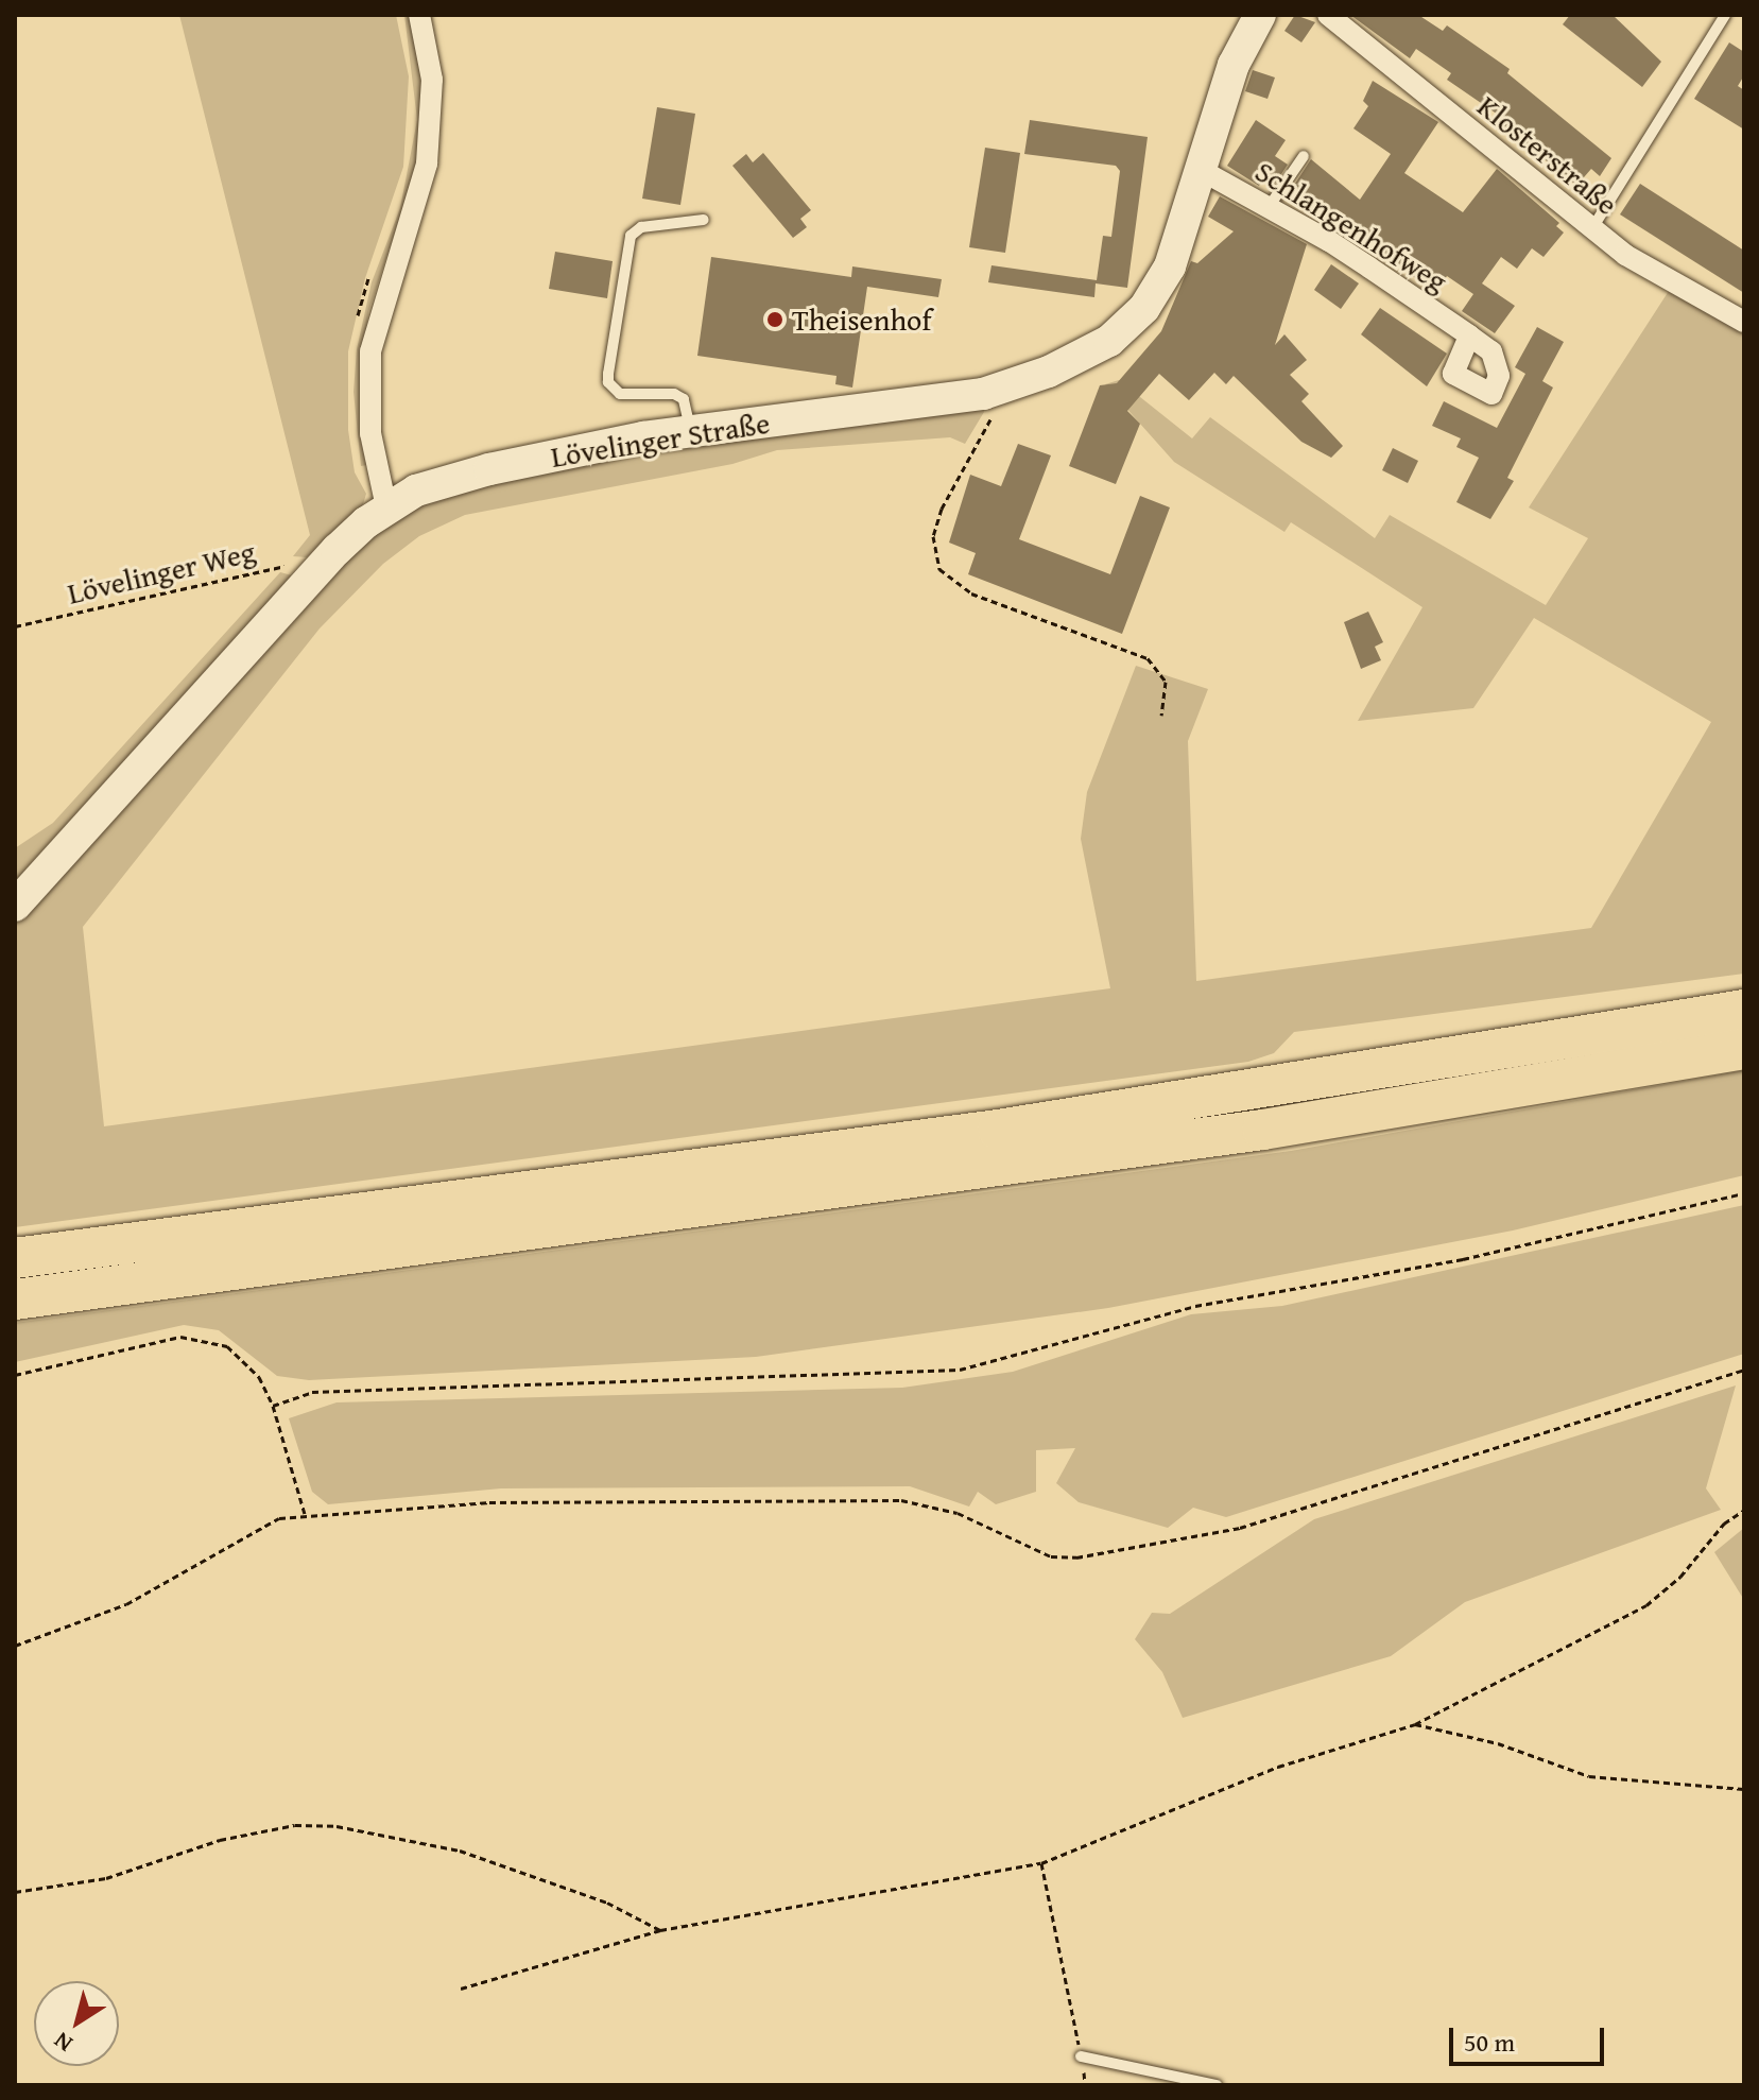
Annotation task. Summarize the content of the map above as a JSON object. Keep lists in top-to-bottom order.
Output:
{
  "streets": {
    "street": ["Klosterstraße", "Schlangenhofweg", "Lövelinger Straße"],
    "path": ["Lövelinger Weg"]
  },
  "crossings": [
    ["Schlangenhofweg", "Lövelinger Straße"],
    ["Lövelinger Straße", "Lövelinger Weg"]
  ],
  "places": ["Theisenhof"],
  "scale_bar": "50 m",
  "north": "bottom left"
}
